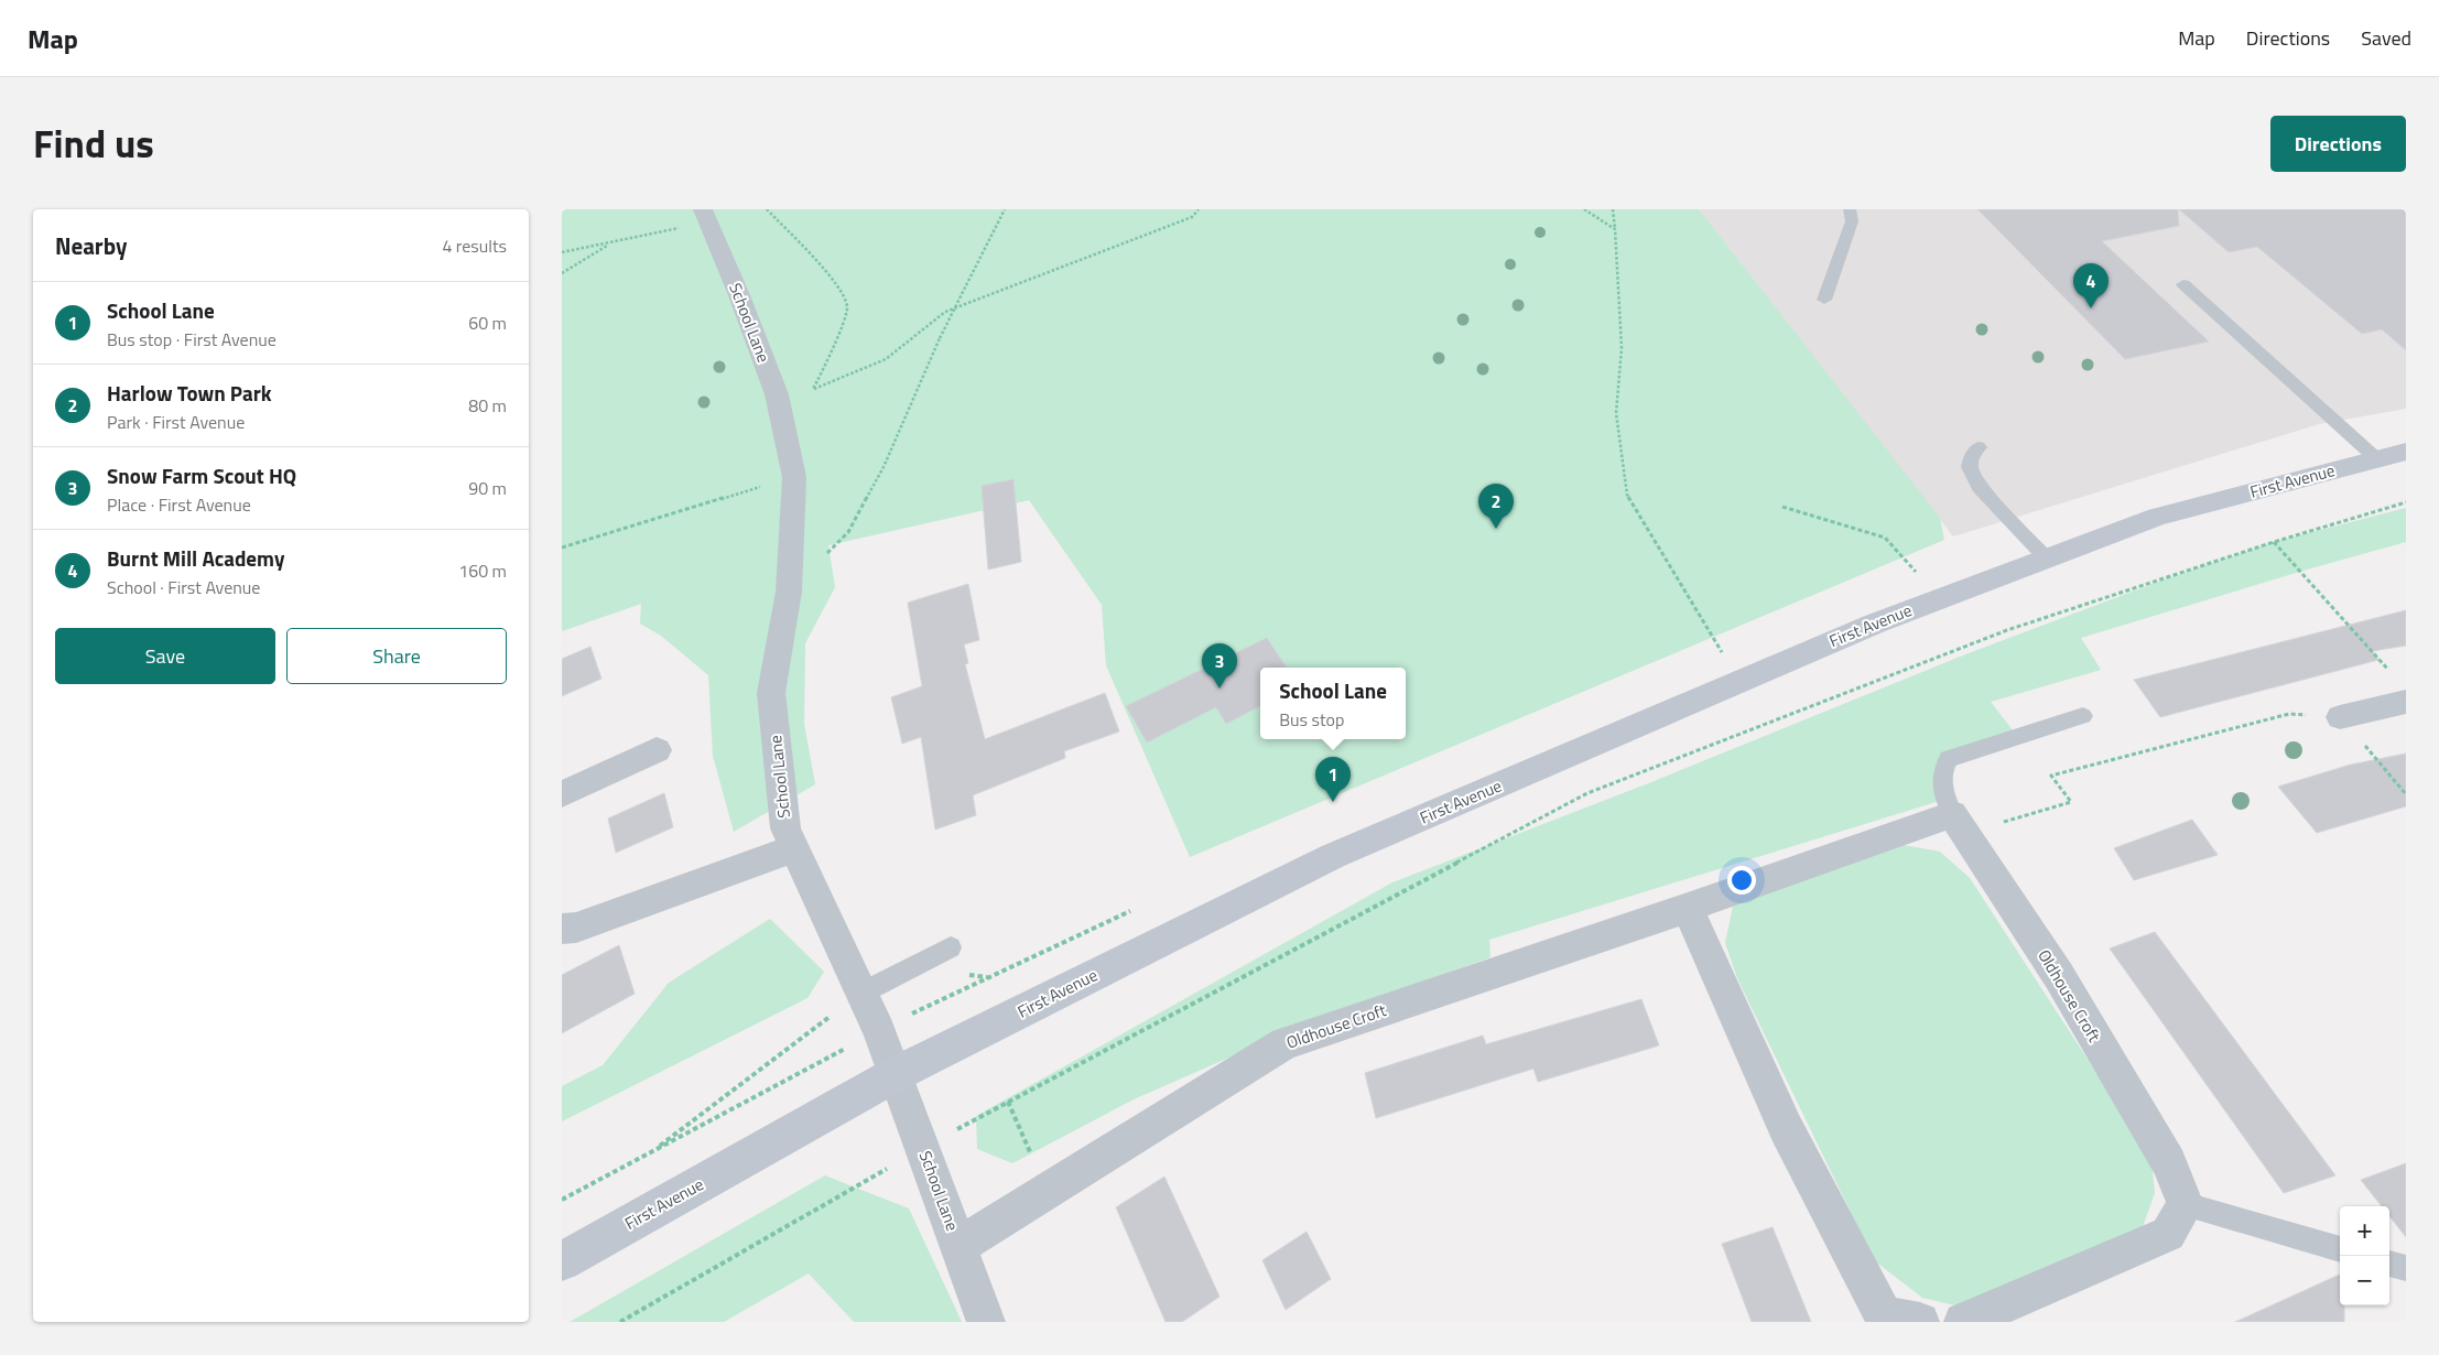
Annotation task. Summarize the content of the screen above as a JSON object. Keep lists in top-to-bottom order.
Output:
{
  "streets": {
    "street": ["School Lane", "First Avenue", "Oldhouse Croft"]
  },
  "crossings": [
    ["School Lane", "First Avenue"],
    ["School Lane", "Oldhouse Croft"]
  ],
  "page": {
    "header": "Map",
    "nav": ["Map", "Directions", "Saved"],
    "title": "Find us",
    "buttons": [
      "Directions",
      ["Save", "Share"]
    ],
    "heading": ["Nearby", "4 results"],
    "pins": [
      "4",
      "2",
      "3",
      "1"
    ],
    "list": [
      {
        "mark": "1",
        "name": "School Lane",
        "note": "Bus stop · First Avenue",
        "value": "60 m"
      },
      {
        "mark": "2",
        "name": "Harlow Town Park",
        "note": "Park · First Avenue",
        "value": "80 m"
      },
      {
        "mark": "3",
        "name": "Snow Farm Scout HQ",
        "note": "Place · First Avenue",
        "value": "90 m"
      },
      {
        "mark": "4",
        "name": "Burnt Mill Academy",
        "note": "School · First Avenue",
        "value": "160 m"
      }
    ],
    "popup": ["School Lane", "Bus stop"],
    "map_buttons": ["+", "−"]
  }
}
